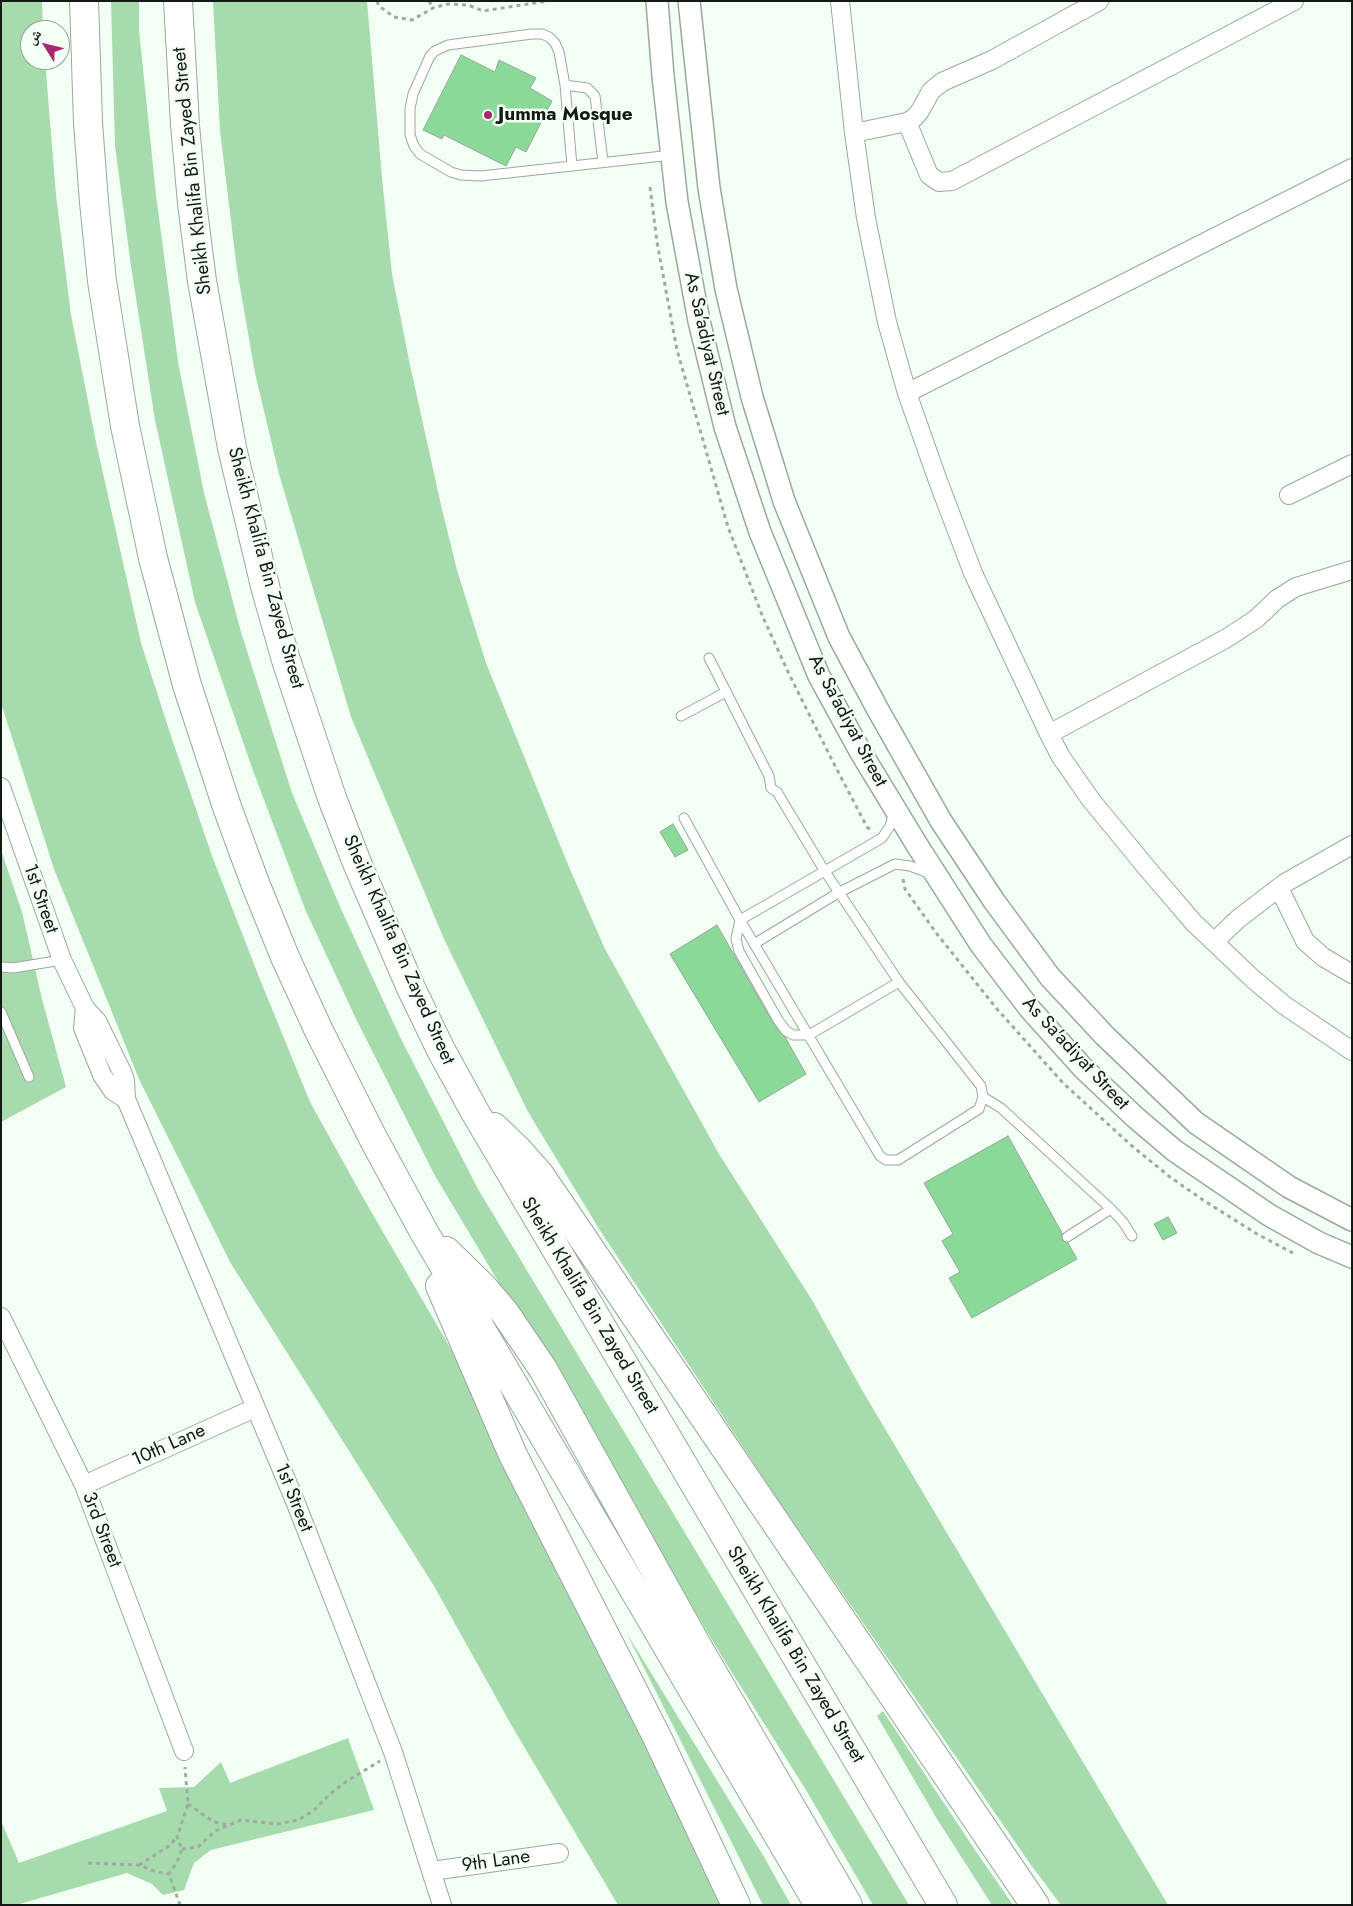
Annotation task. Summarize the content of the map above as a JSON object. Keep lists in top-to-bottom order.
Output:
{
  "streets": {
    "highway": ["Sheikh Khalifa Bin Zayed Street"],
    "street": [
      "As Sa'adiyat Street",
      "1st Street",
      "10th Lane",
      "3rd Street",
      "9th Lane"
    ]
  },
  "crossings": [
    ["1st Street", "10th Lane"],
    ["1st Street", "9th Lane"],
    ["10th Lane", "3rd Street"]
  ],
  "places": ["Jumma Mosque"],
  "north": "top left"
}
